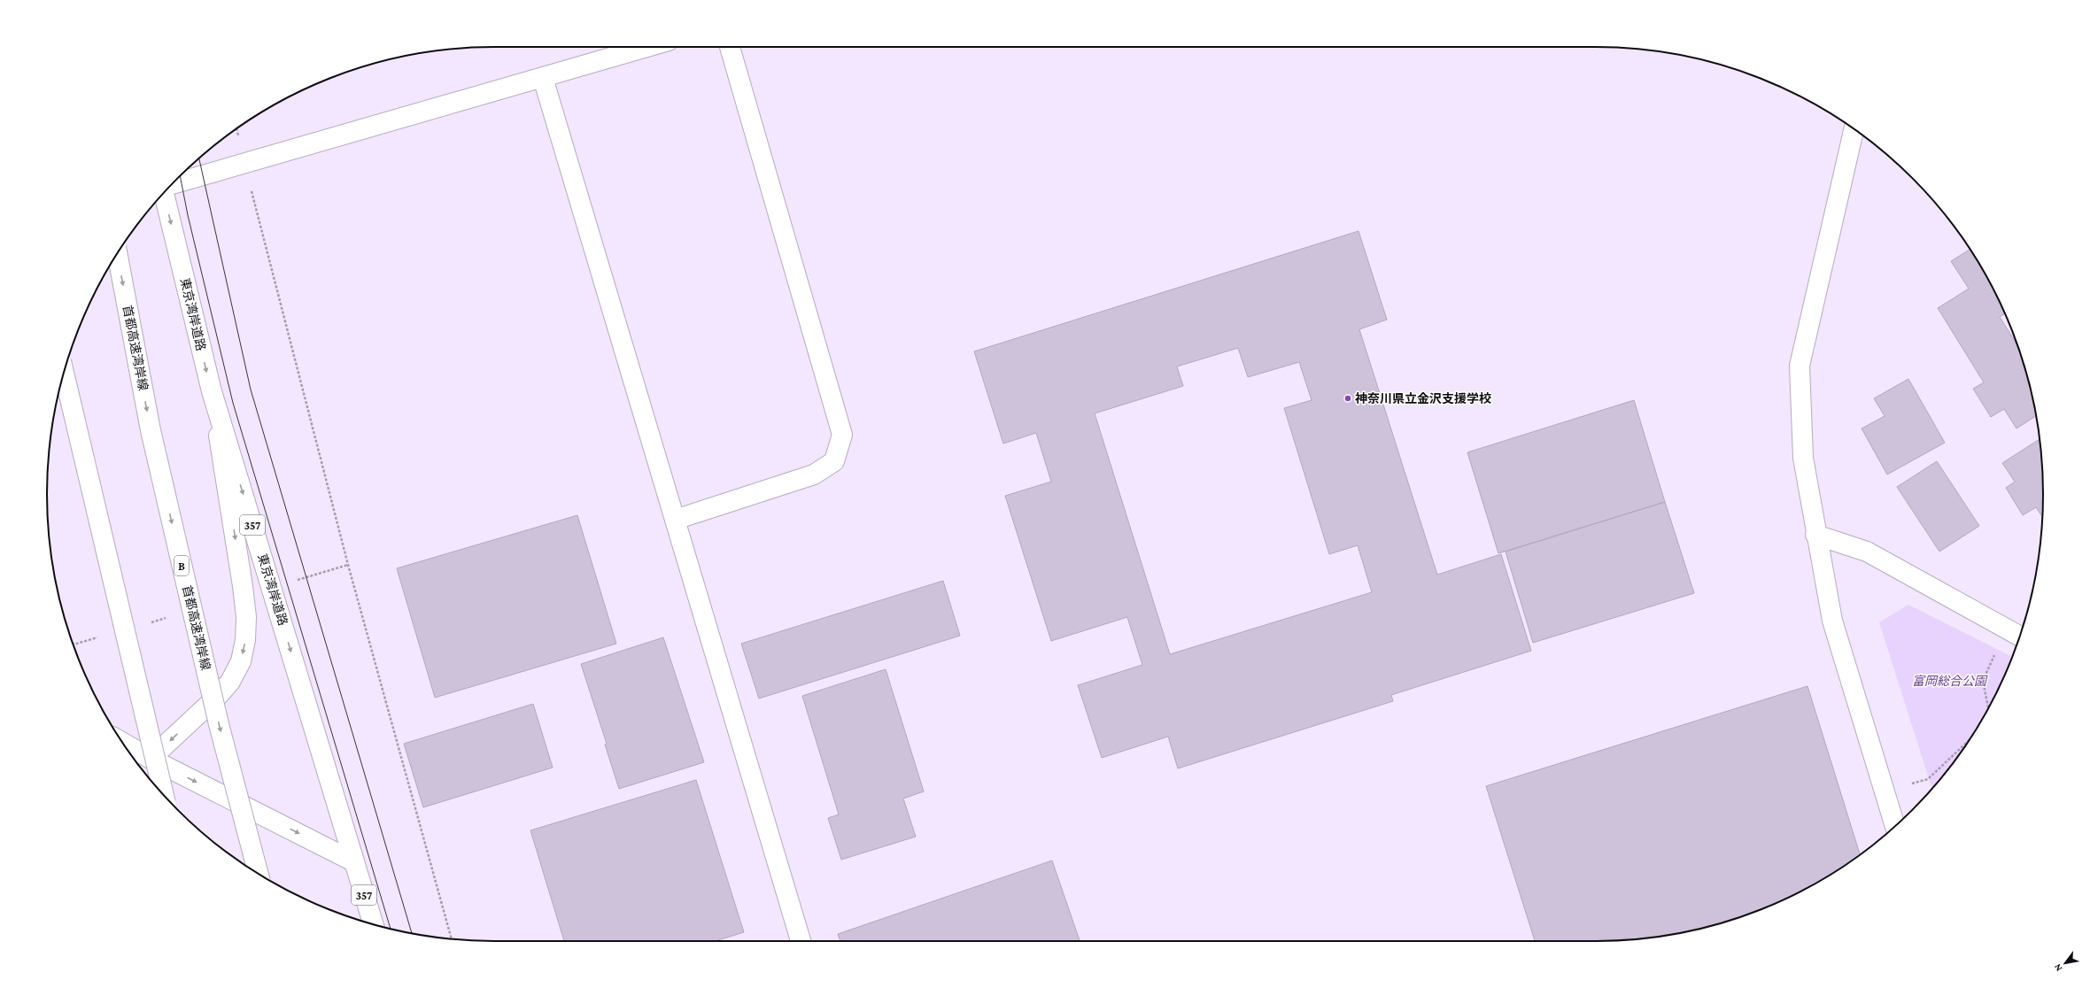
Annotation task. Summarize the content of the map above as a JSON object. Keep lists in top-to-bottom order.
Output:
{
  "streets": {
    "main road": [
      "東京湾岸道路",
      "首都高速湾岸線",
      "357",
      "B"
    ]
  },
  "parks": ["富岡総合公園"],
  "places": ["神奈川県立金沢支援学校"],
  "north": "bottom left"
}
